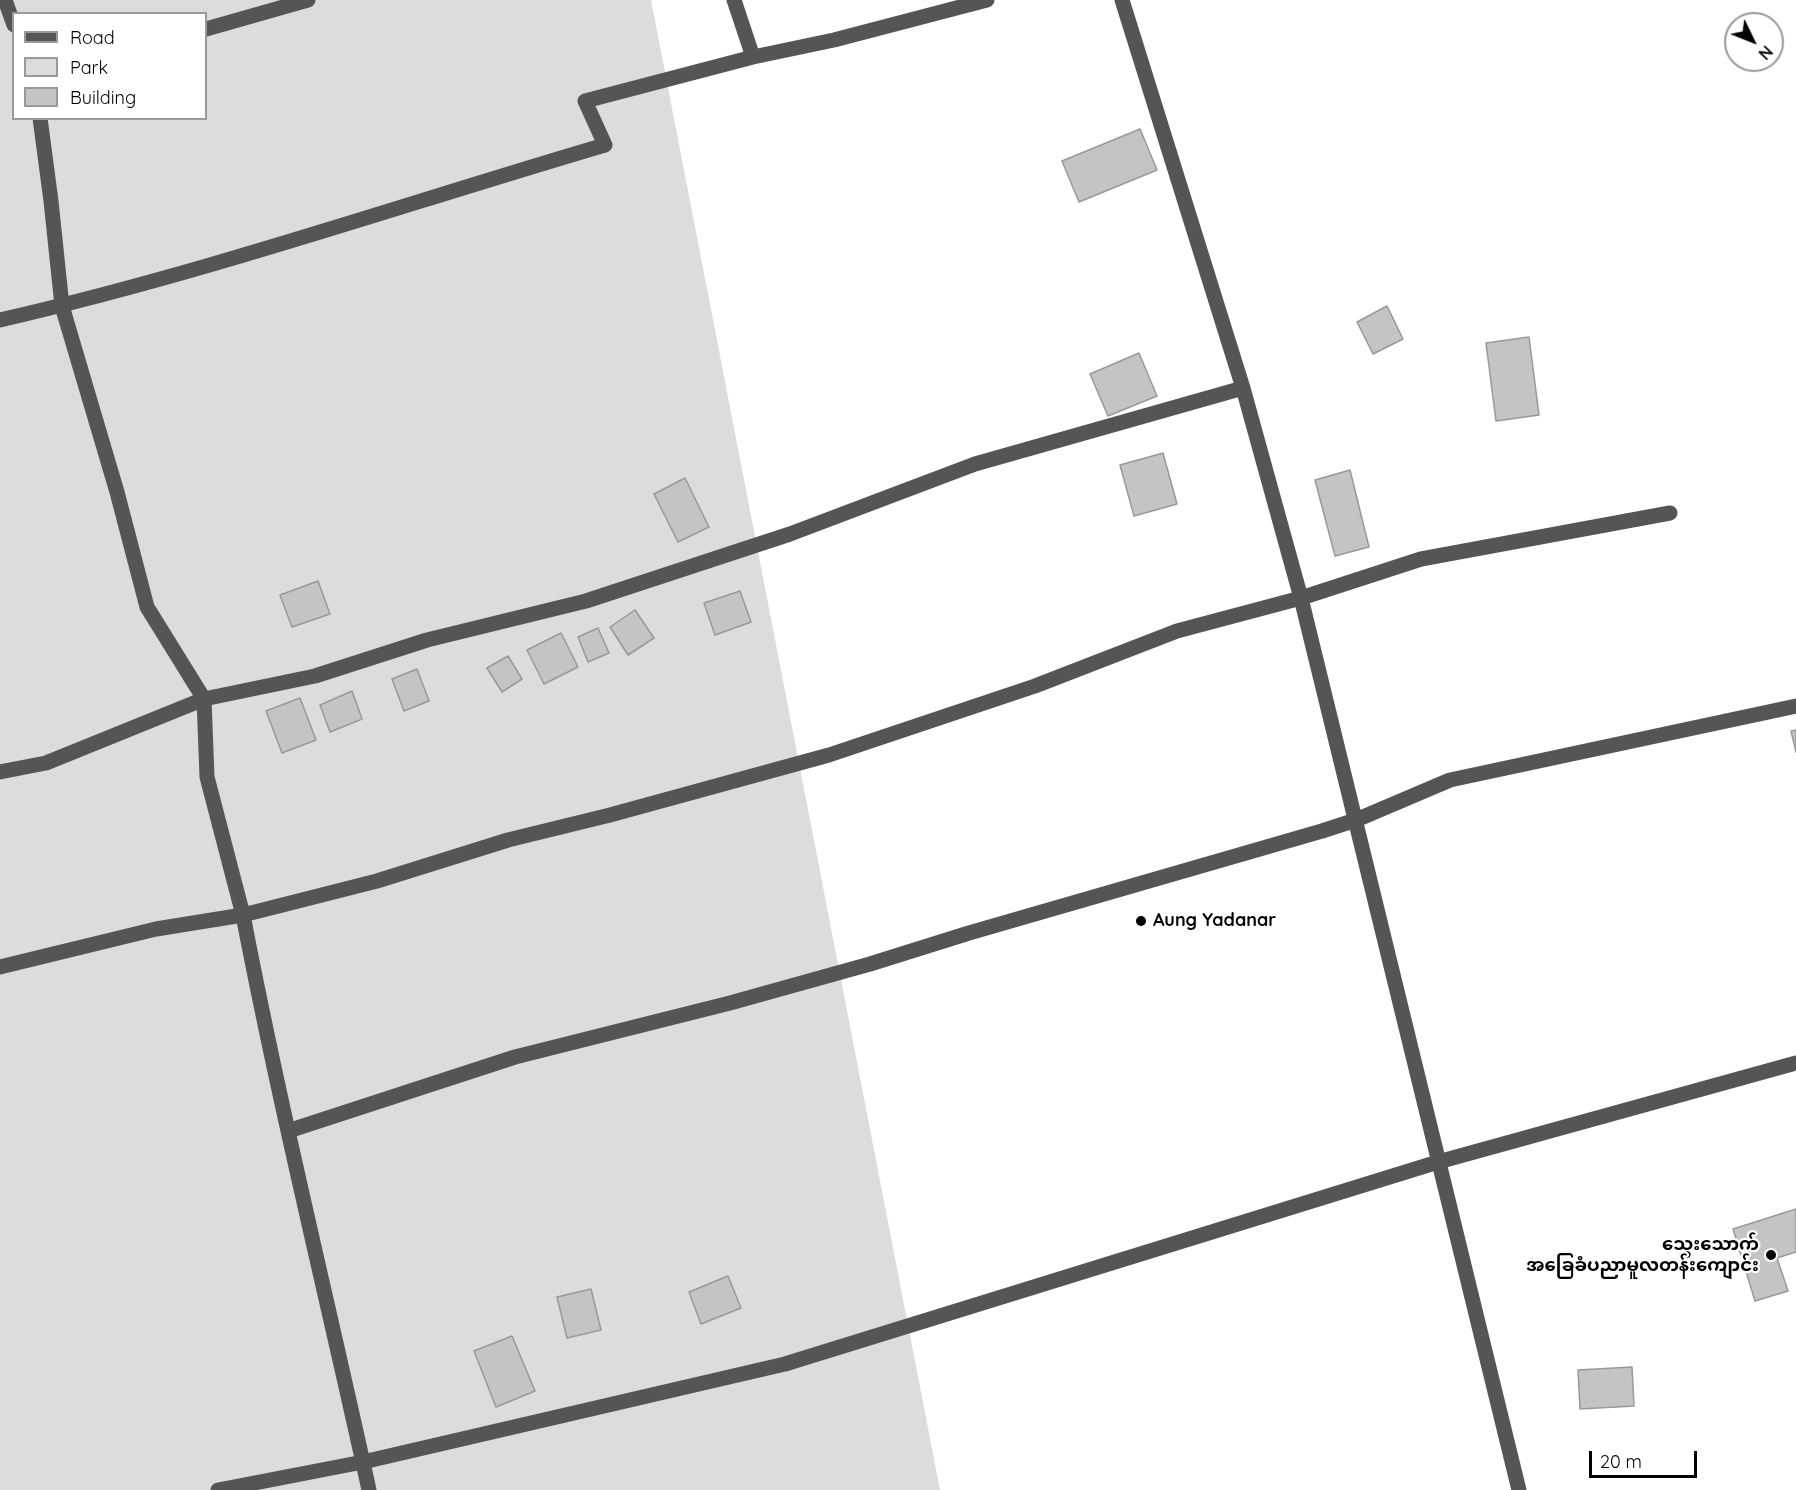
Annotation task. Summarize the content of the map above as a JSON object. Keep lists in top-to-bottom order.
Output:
{
  "places": ["Aung Yadanar", "သွေးသောက် အခြေခံပညာမူလတန်းကျောင်း"],
  "legend": ["Road", "Park", "Building"],
  "scale_bar": "20 m",
  "north": "bottom right"
}
